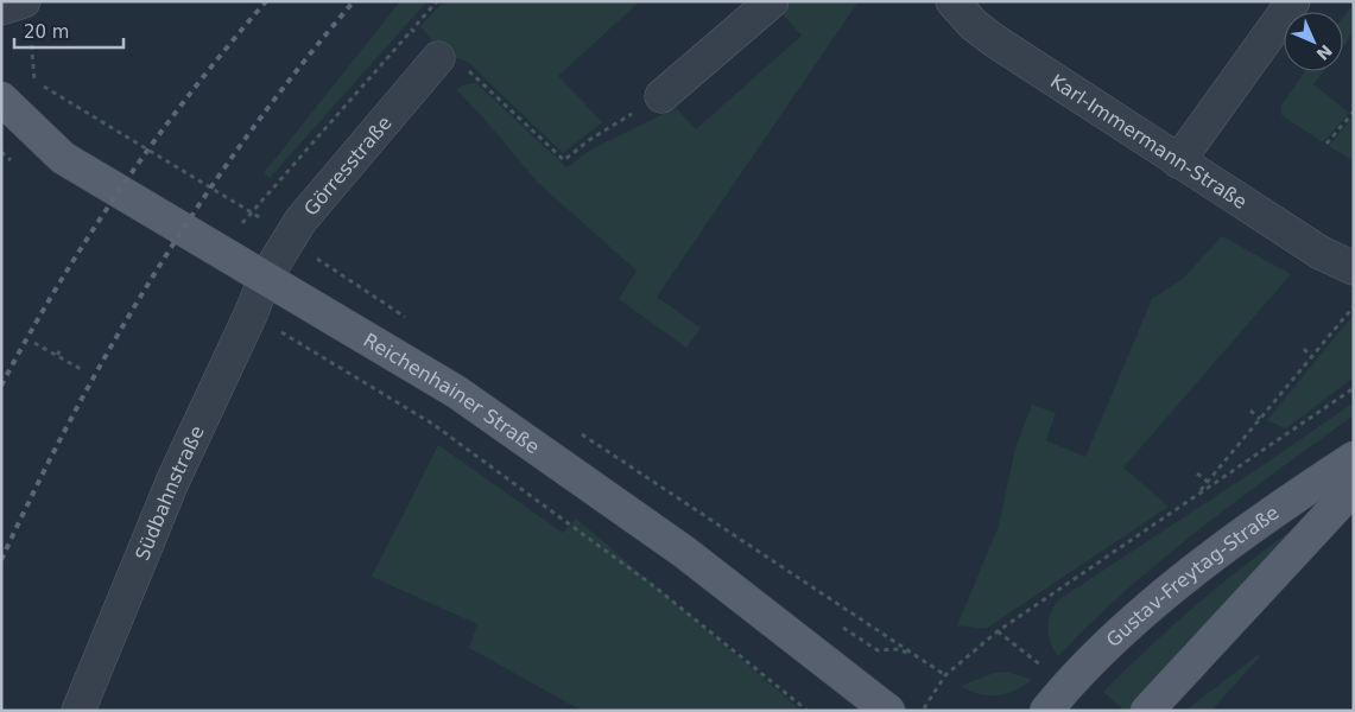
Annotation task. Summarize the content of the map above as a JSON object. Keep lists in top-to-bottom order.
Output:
{
  "streets": {
    "main road": ["Reichenhainer Straße", "Gustav-Freytag-Straße"],
    "street": ["Karl-Immermann-Straße", "Görresstraße", "Südbahnstraße"]
  },
  "crossings": [
    ["Görresstraße", "Reichenhainer Straße"],
    ["Görresstraße", "Südbahnstraße"],
    ["Reichenhainer Straße", "Südbahnstraße"]
  ],
  "scale_bar": "20 m",
  "north": "bottom right"
}
